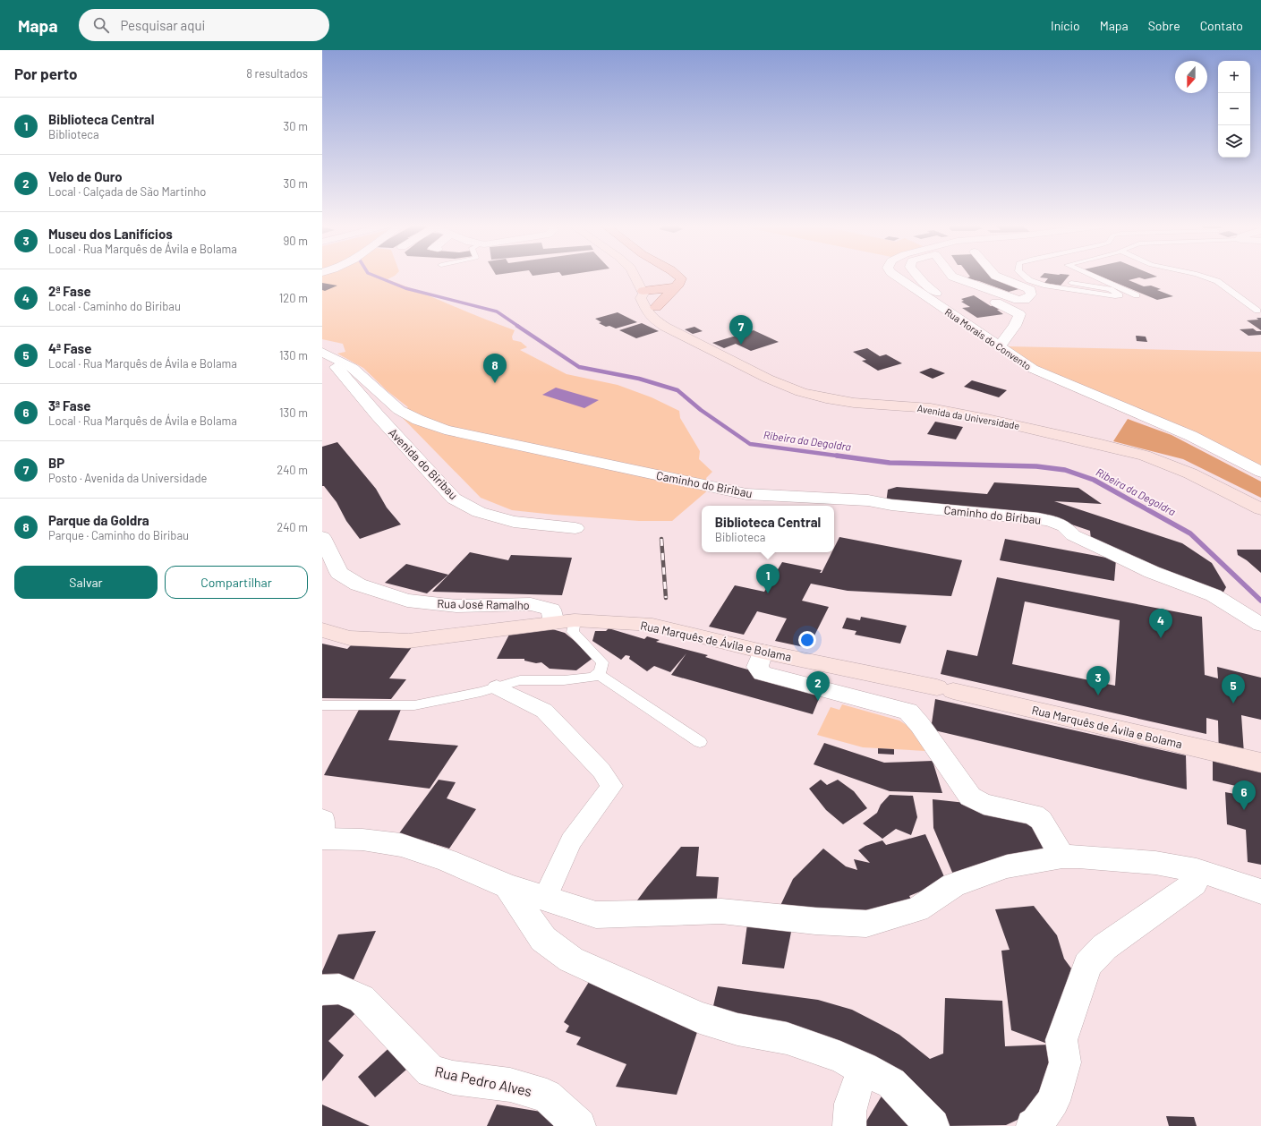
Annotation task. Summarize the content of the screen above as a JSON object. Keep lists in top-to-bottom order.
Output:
{
  "streets": {
    "main road": ["Avenida da Universidade", "Rua Marquês de Ávila e Bolama"],
    "street": [
      "Rua Morais do Convento",
      "Avenida do Biribau",
      "Caminho do Biribau",
      "Rua José Ramalho",
      "Rua Pedro Alves"
    ]
  },
  "crossings": [
    ["Avenida do Biribau", "Caminho do Biribau"],
    ["Rua José Ramalho", "Rua Marquês de Ávila e Bolama"]
  ],
  "water": ["Ribeira da Degoldra"],
  "north": "bottom",
  "page": {
    "header": "Mapa",
    "search": "Pesquisar aqui",
    "nav": [
      "Início",
      "Mapa",
      "Sobre",
      "Contato"
    ],
    "heading": ["Por perto", "8 resultados"],
    "map_buttons": ["+", "−"],
    "list": [
      {
        "mark": "1",
        "name": "Biblioteca Central",
        "note": "Biblioteca",
        "value": "30 m"
      },
      {
        "mark": "2",
        "name": "Velo de Ouro",
        "note": "Local · Calçada de São Martinho",
        "value": "30 m"
      },
      {
        "mark": "3",
        "name": "Museu dos Lanifícios",
        "note": "Local · Rua Marquês de Ávila e Bolama",
        "value": "90 m"
      },
      {
        "mark": "4",
        "name": "2ª Fase",
        "note": "Local · Caminho do Biribau",
        "value": "120 m"
      },
      {
        "mark": "5",
        "name": "4ª Fase",
        "note": "Local · Rua Marquês de Ávila e Bolama",
        "value": "130 m"
      },
      {
        "mark": "6",
        "name": "3ª Fase",
        "note": "Local · Rua Marquês de Ávila e Bolama",
        "value": "130 m"
      },
      {
        "mark": "7",
        "name": "BP",
        "note": "Posto · Avenida da Universidade",
        "value": "240 m"
      },
      {
        "mark": "8",
        "name": "Parque da Goldra",
        "note": "Parque · Caminho do Biribau",
        "value": "240 m"
      }
    ],
    "pins": [
      "7",
      "8",
      "1",
      "4",
      "3",
      "2",
      "5",
      "6"
    ],
    "popup": ["Biblioteca Central", "Biblioteca"],
    "buttons": ["Salvar", "Compartilhar"]
  }
}
